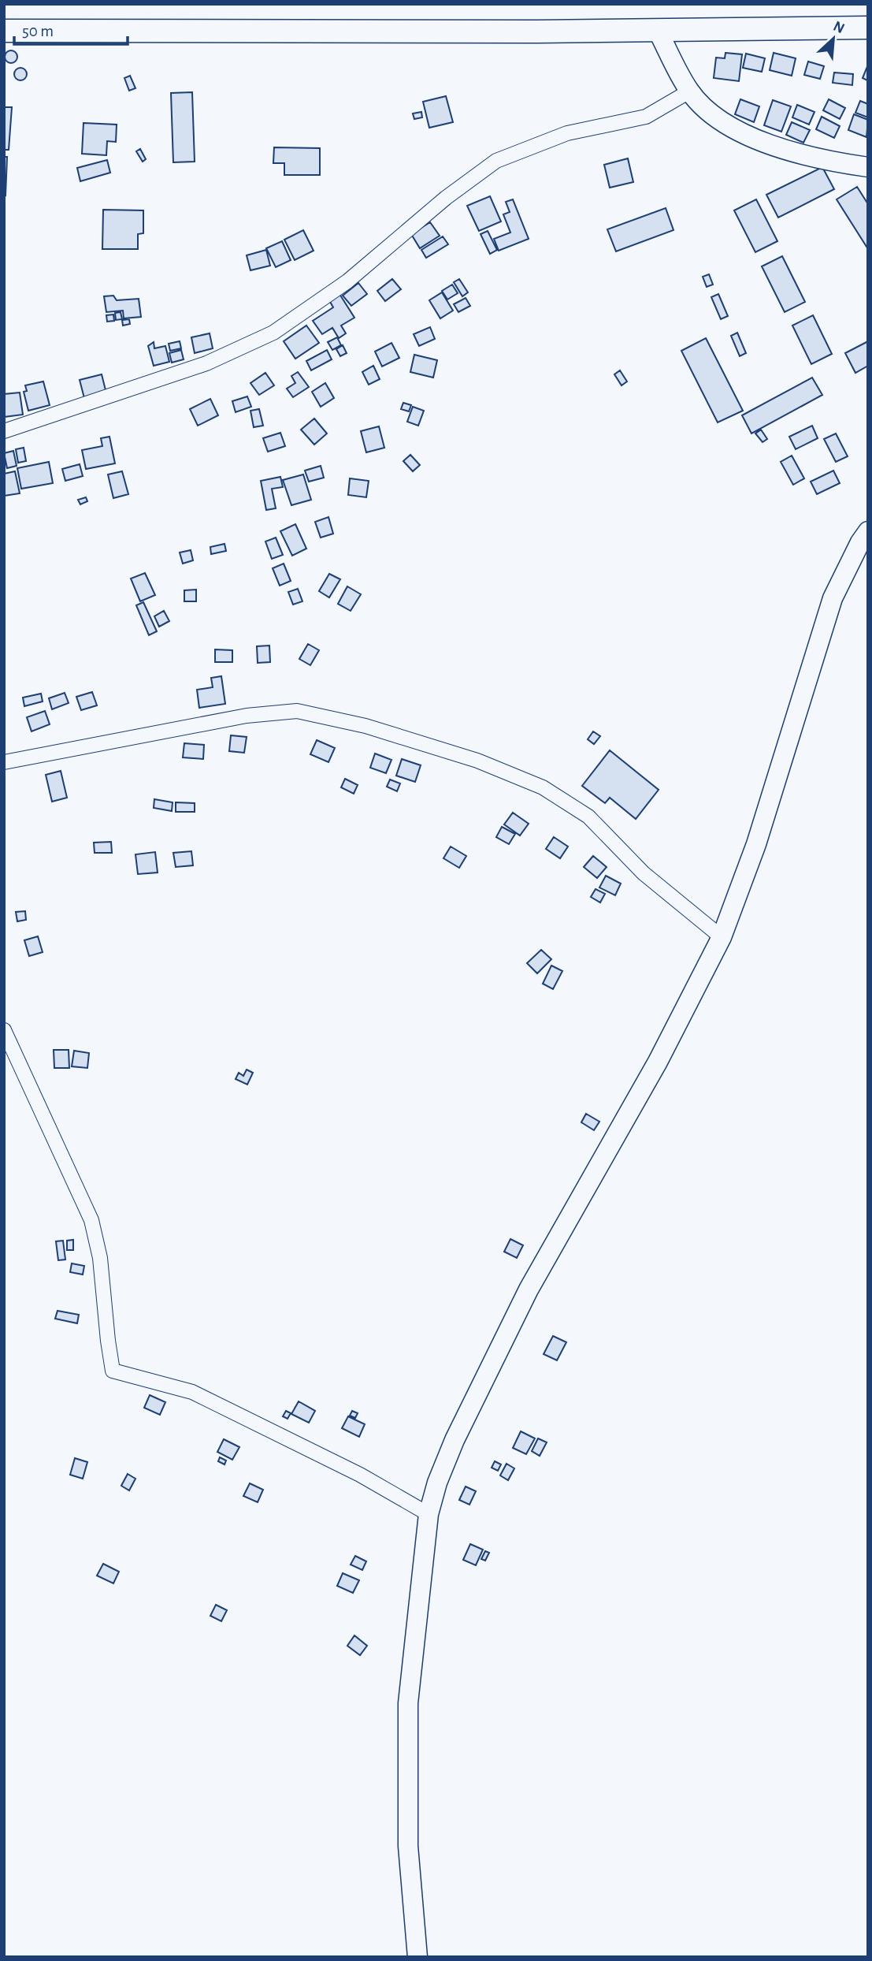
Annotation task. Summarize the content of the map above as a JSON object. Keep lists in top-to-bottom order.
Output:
{
  "scale_bar": "50 m",
  "north": "top right"
}
